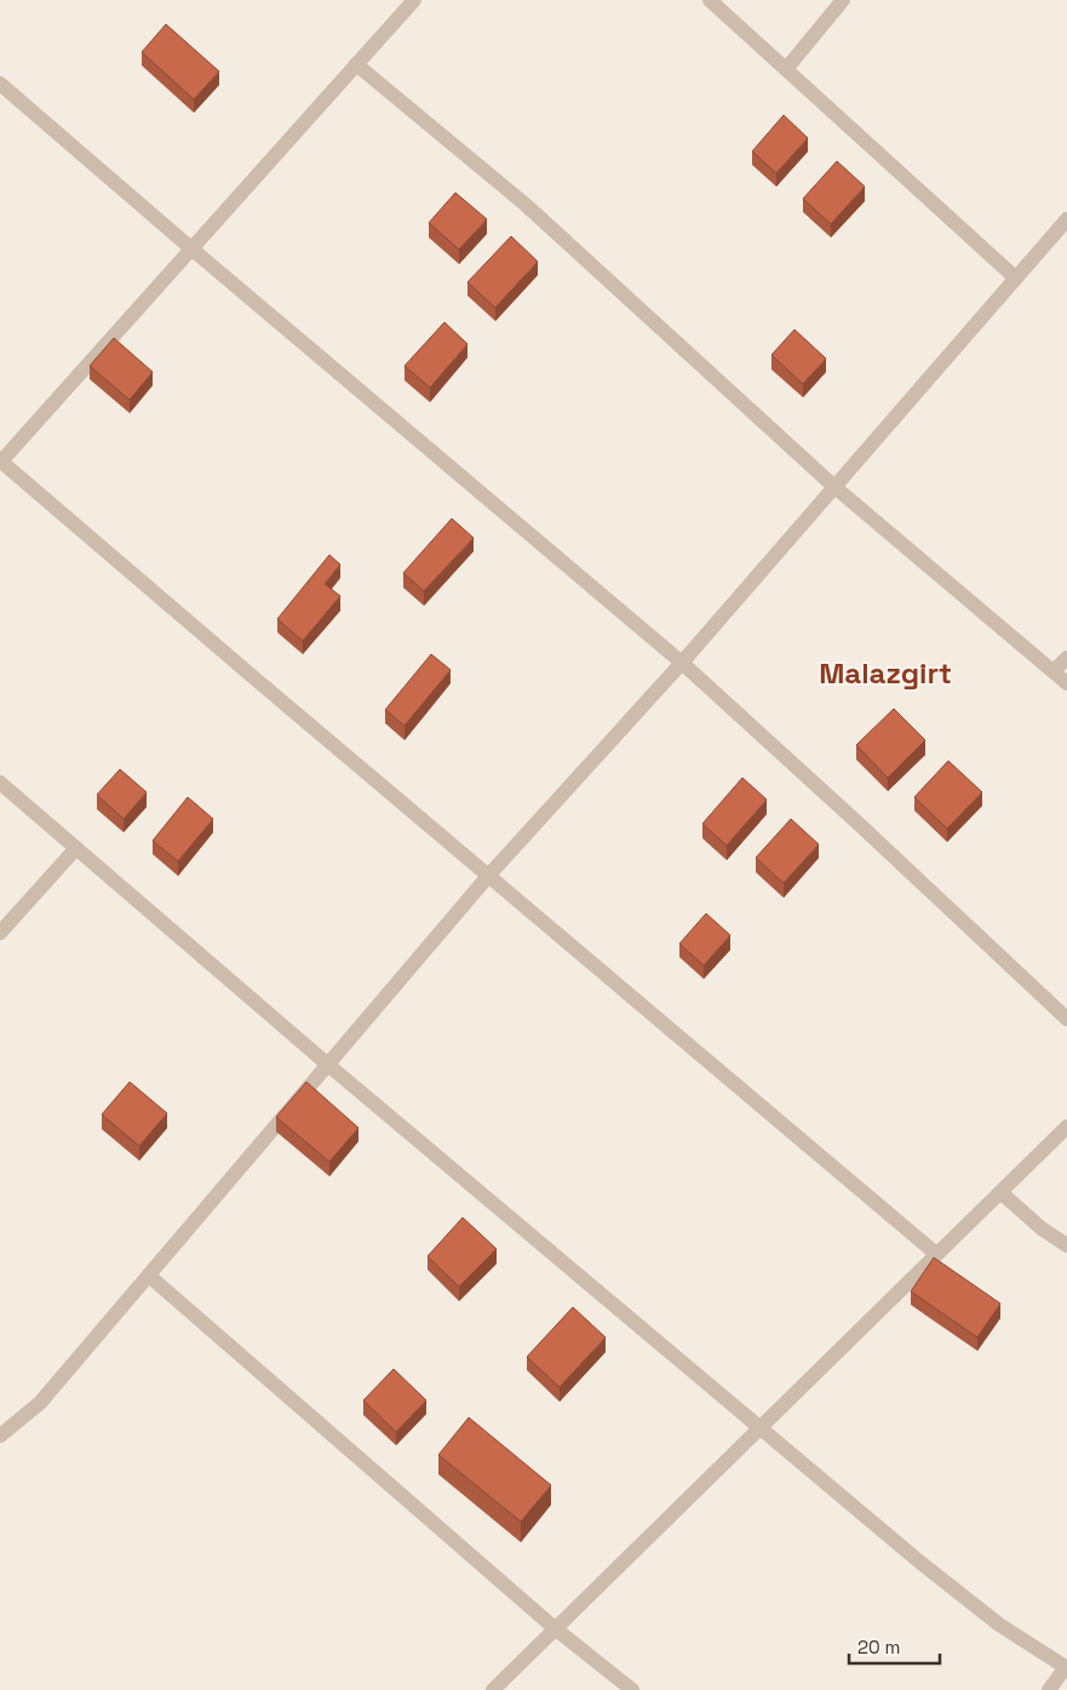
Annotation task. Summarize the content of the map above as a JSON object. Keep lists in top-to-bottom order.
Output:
{
  "districts": ["Malazgirt"],
  "scale_bar": "20 m"
}
